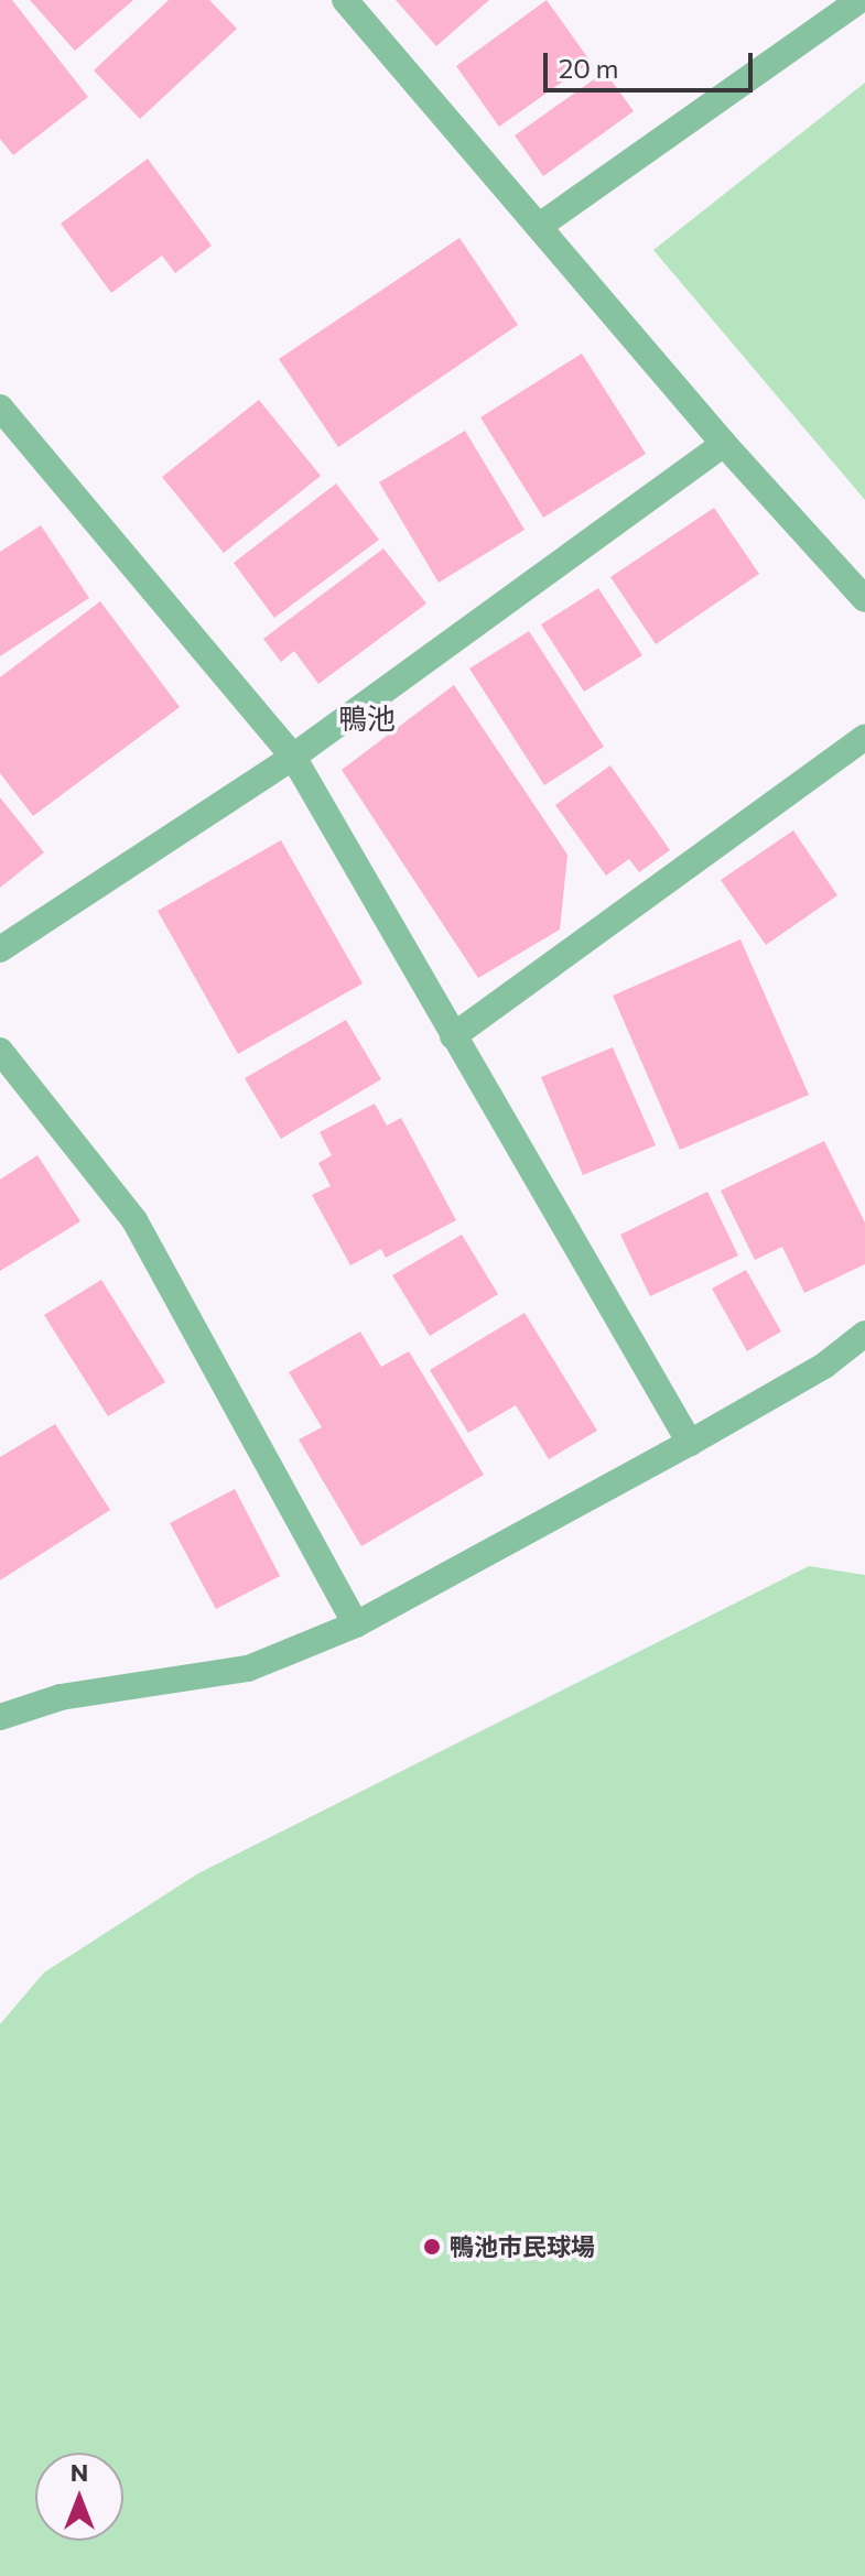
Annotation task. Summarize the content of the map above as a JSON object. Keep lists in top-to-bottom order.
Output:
{
  "districts": ["鴨池"],
  "places": ["鴨池市民球場"],
  "scale_bar": "20 m",
  "north": "top"
}
